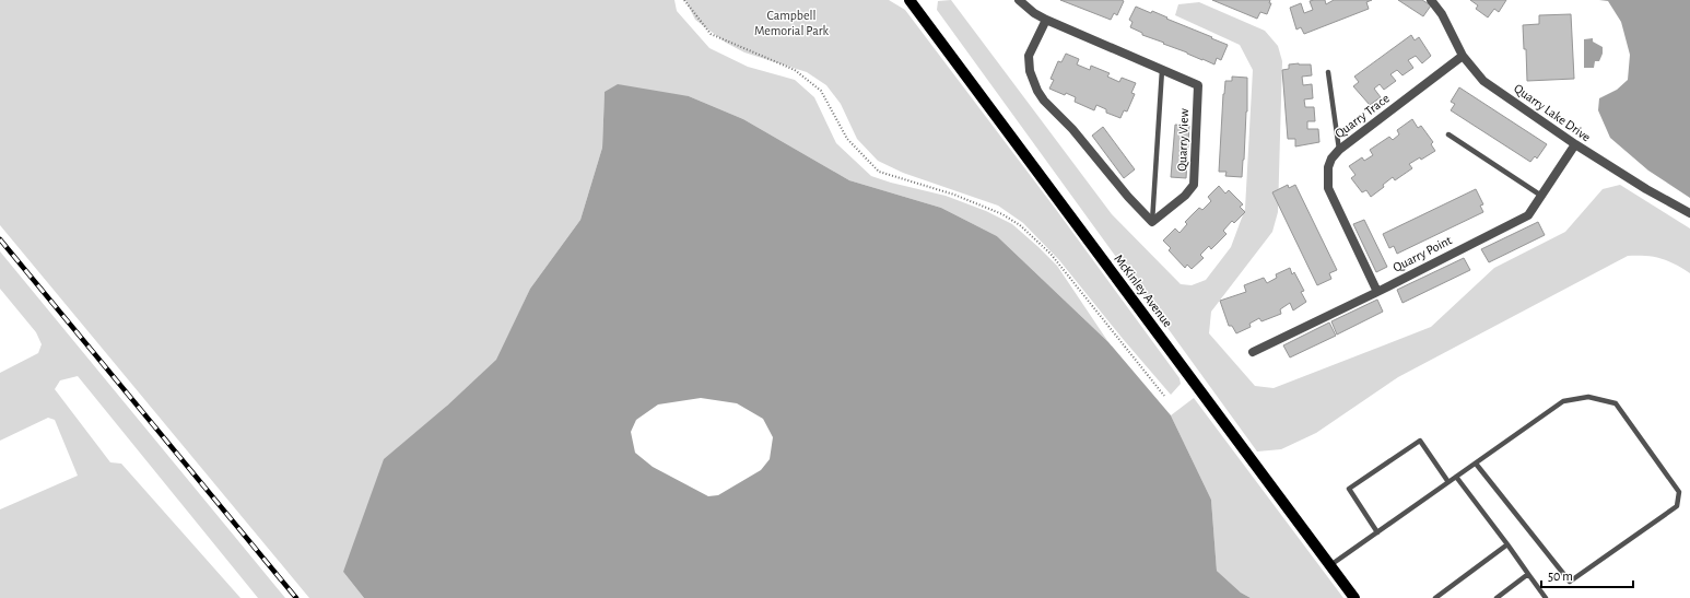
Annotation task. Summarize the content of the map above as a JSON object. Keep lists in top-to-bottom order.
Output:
{
  "streets": {
    "main road": ["McKinley Avenue"],
    "street": [
      "Quarry Lake Drive",
      "Quarry Trace",
      "Quarry View",
      "Quarry Point"
    ]
  },
  "crossings": [
    ["Quarry Lake Drive", "Quarry Trace"],
    ["Quarry Lake Drive", "Quarry Point"],
    ["Quarry Trace", "Quarry Point"]
  ],
  "parks": ["Campbell Memorial Park"],
  "scale_bar": "50 m"
}
